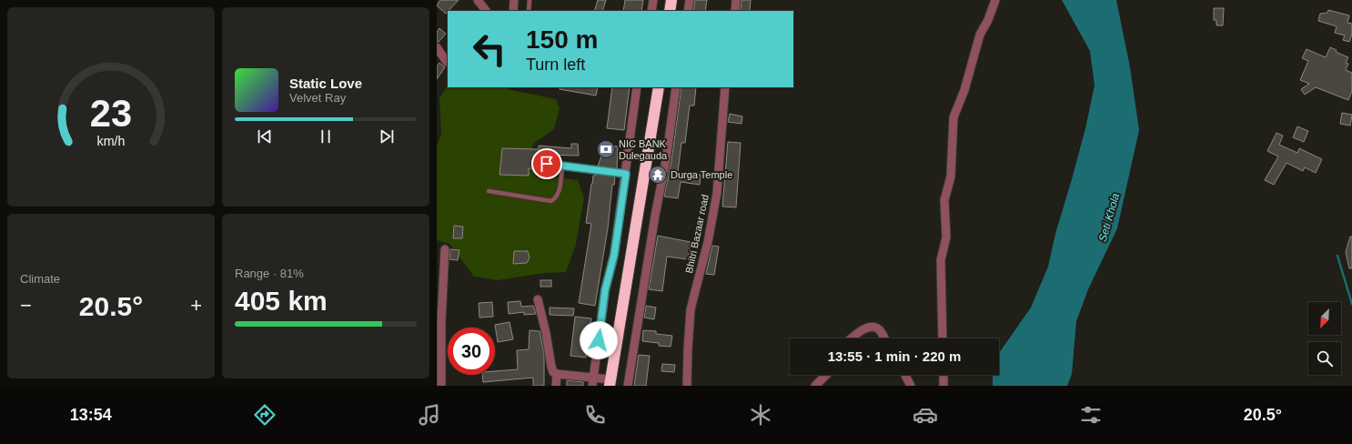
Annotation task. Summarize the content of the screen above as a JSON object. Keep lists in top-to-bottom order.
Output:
{
  "streets": {
    "street": ["Bhitri Bazaar road"]
  },
  "water": ["Seti Khola"],
  "places": {
    "bank": ["NIC BANK Dulegauda"],
    "temple": ["Durga Temple"]
  },
  "north": "bottom left",
  "page": {
    "turn": ["150 m", "Turn left"],
    "song": ["Static Love", "Velvet Ray"],
    "tile": [
      "Climate",
      ["Range · 81%", "405 km"]
    ],
    "heat": ["−", "20.5°", "+"],
    "limit": "30",
    "trip": "13:55 · 1 min · 220 m",
    "tabs": ["13:54", "20.5°"],
    "gauge": ["23", "km/h"]
  }
}
